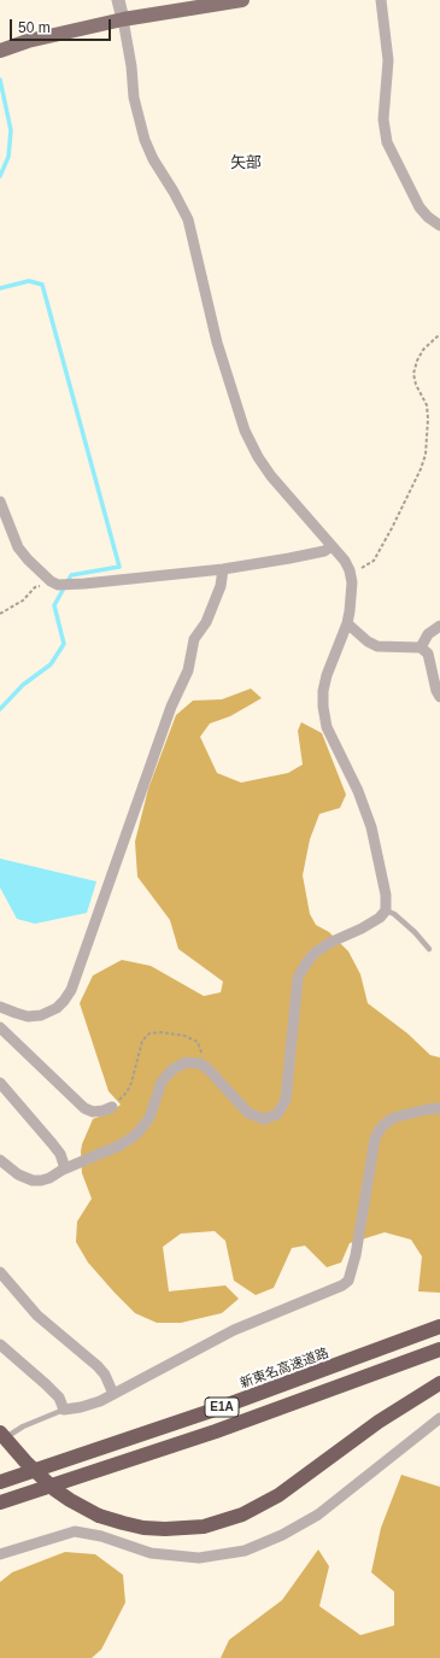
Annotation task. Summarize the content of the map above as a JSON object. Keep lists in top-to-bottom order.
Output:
{
  "streets": {
    "highway": ["新東名高速道路", "E1A"]
  },
  "districts": ["矢部"],
  "scale_bar": "50 m"
}
